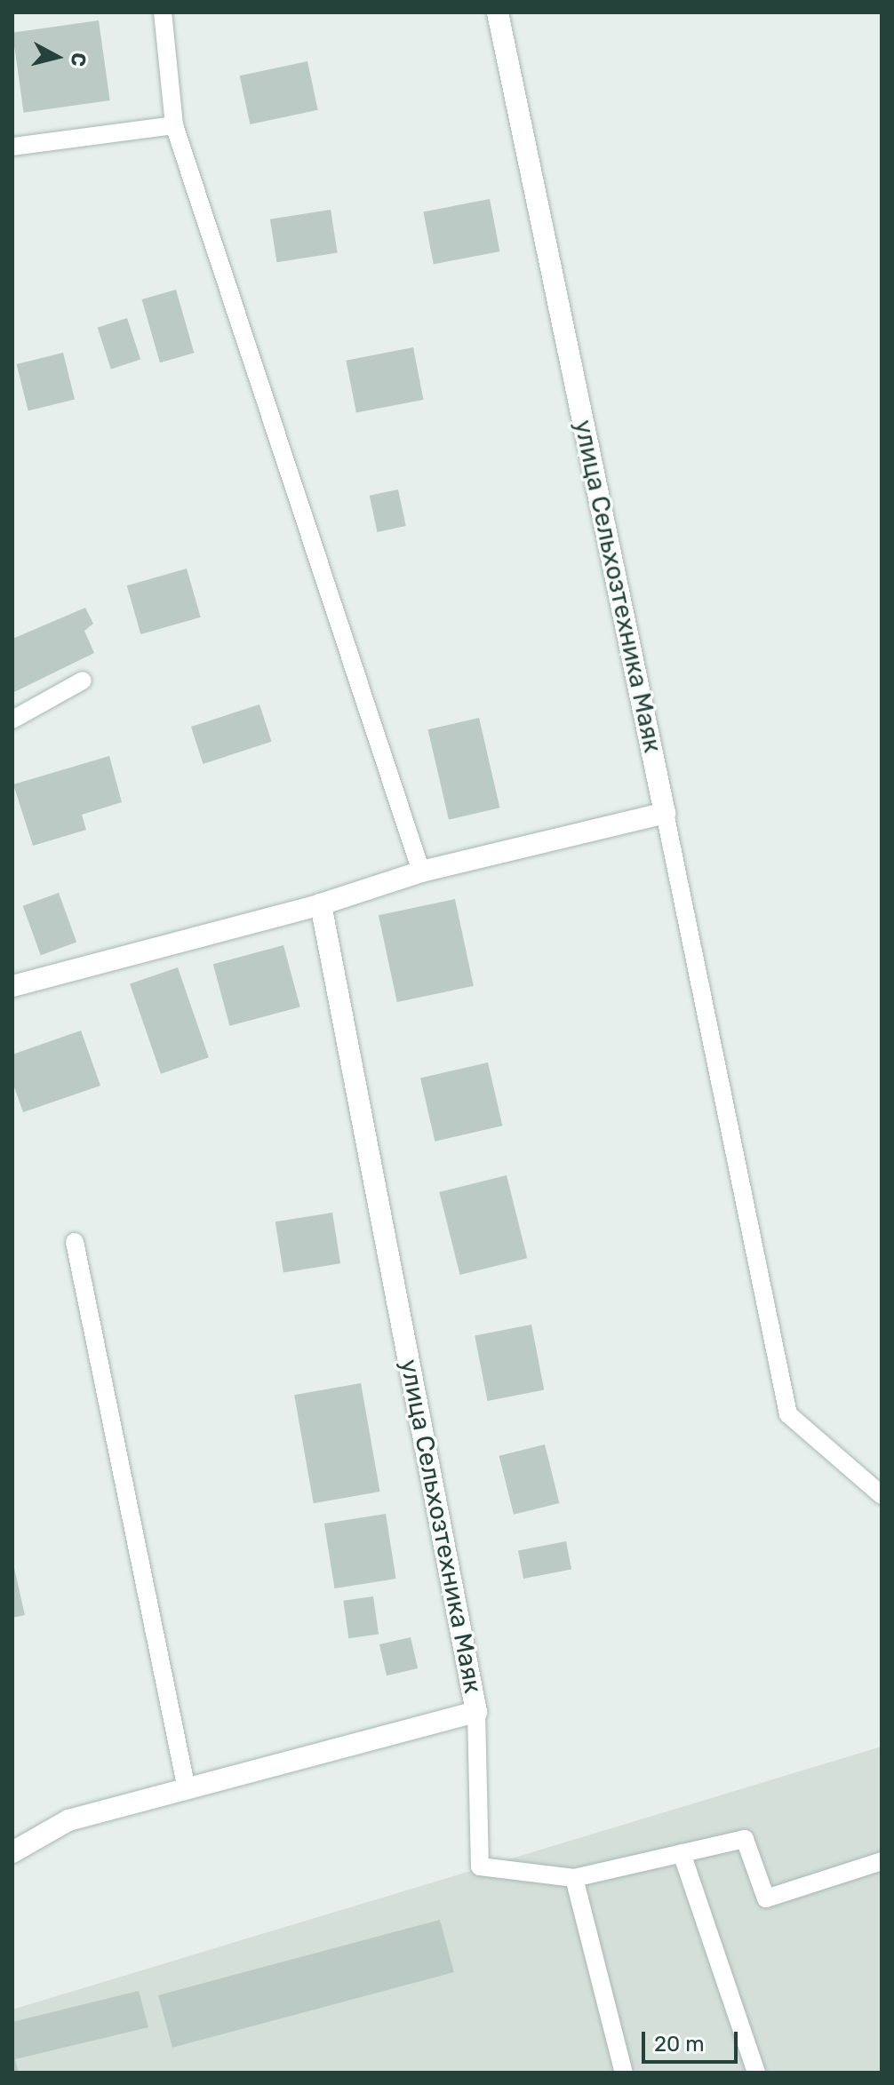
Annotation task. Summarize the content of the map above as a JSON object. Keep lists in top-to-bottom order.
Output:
{
  "streets": {
    "street": ["улица Сельхозтехника Маяк"]
  },
  "scale_bar": "20 m",
  "north": "right"
}
